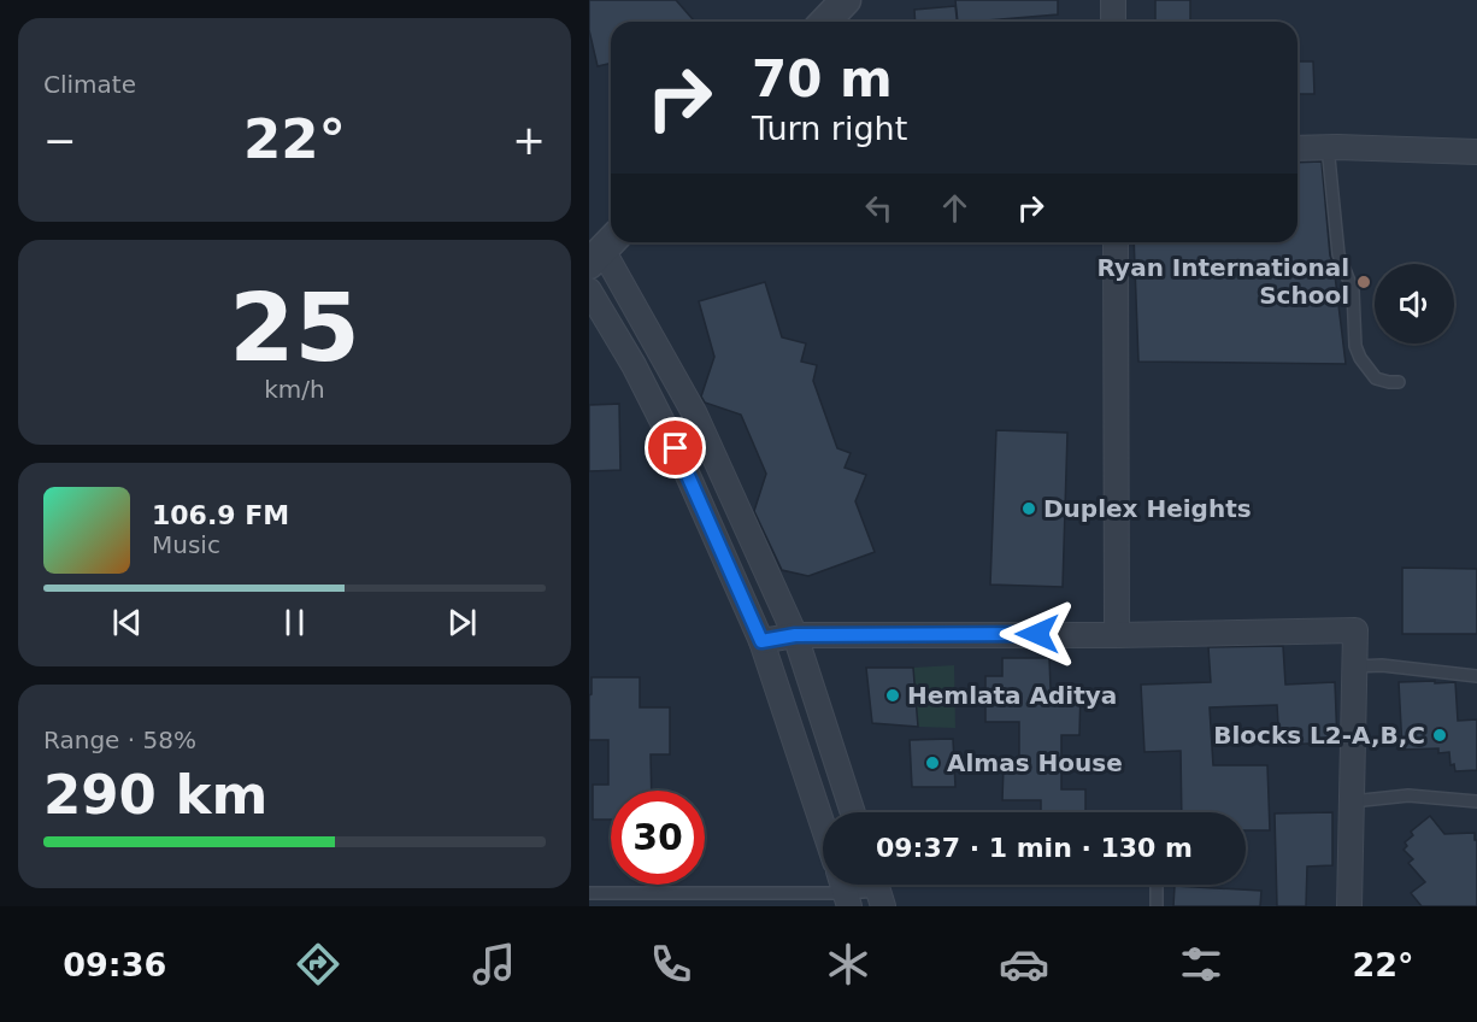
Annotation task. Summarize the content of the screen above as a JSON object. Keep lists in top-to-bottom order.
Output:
{
  "places": [
    "Ryan International School",
    "Duplex Heights",
    "Hemlata Aditya",
    "Blocks L2-A,B,C",
    "Almas House"
  ],
  "page": {
    "tile": [
      "Climate",
      ["25", "km/h"],
      ["Range · 58%", "290 km"]
    ],
    "turn": ["70 m", "Turn right"],
    "heat": ["−", "22°", "+"],
    "song": ["106.9 FM", "Music"],
    "limit": "30",
    "trip": "09:37 · 1 min · 130 m",
    "tabs": ["09:36", "22°"]
  }
}
